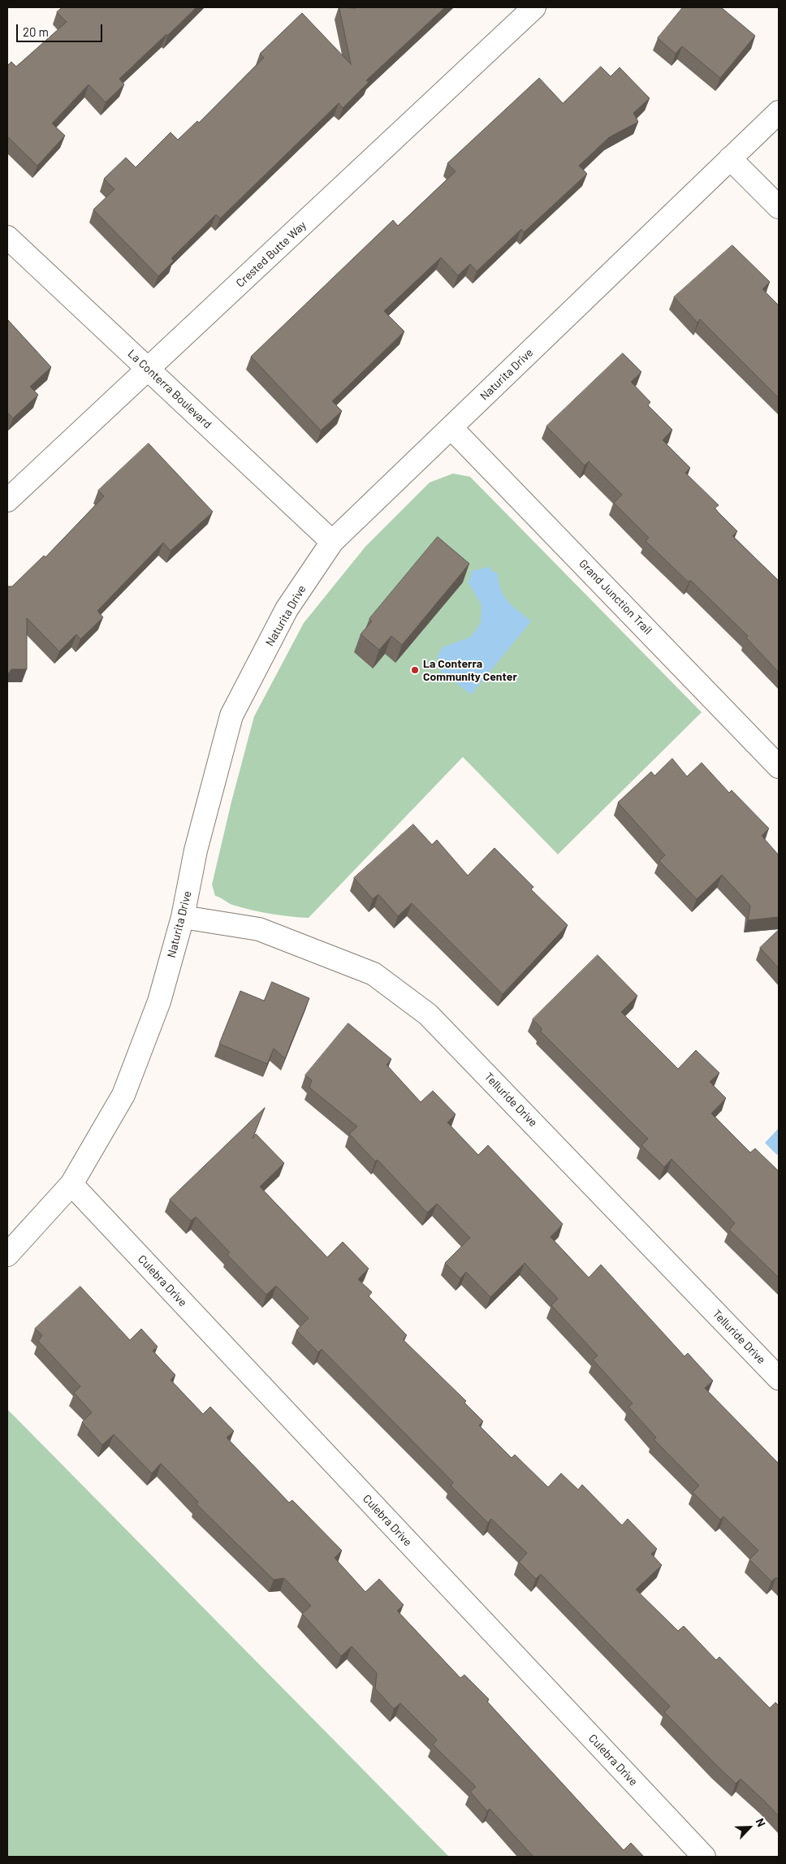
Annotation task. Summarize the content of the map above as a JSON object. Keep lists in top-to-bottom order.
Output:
{
  "streets": {
    "street": [
      "Crested Butte Way",
      "Naturita Drive",
      "La Conterra Boulevard",
      "Grand Junction Trail",
      "Telluride Drive",
      "Culebra Drive"
    ]
  },
  "crossings": [
    ["Crested Butte Way", "La Conterra Boulevard"],
    ["Naturita Drive", "La Conterra Boulevard"],
    ["Naturita Drive", "Grand Junction Trail"],
    ["Naturita Drive", "Telluride Drive"],
    ["Naturita Drive", "Culebra Drive"]
  ],
  "places": ["La Conterra Community Center"],
  "scale_bar": "20 m",
  "north": "top right"
}
